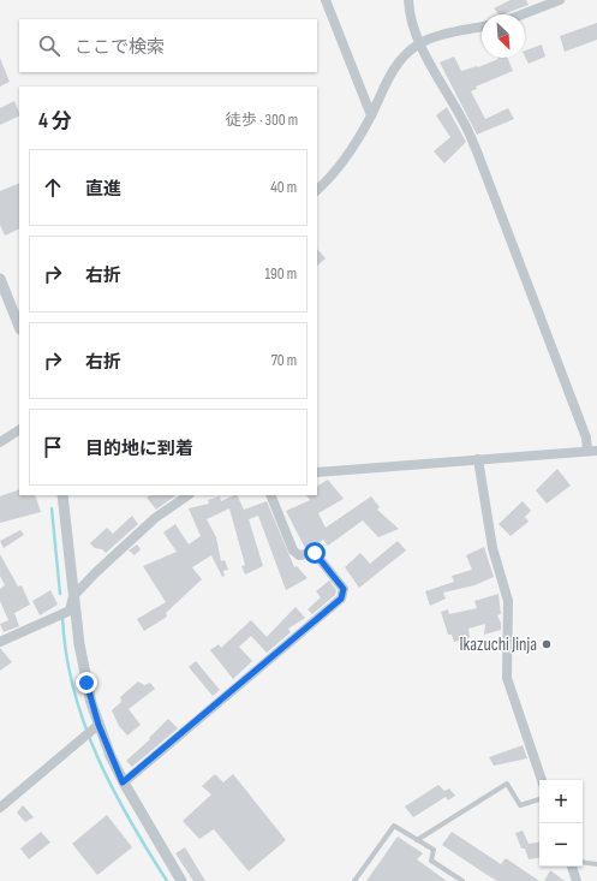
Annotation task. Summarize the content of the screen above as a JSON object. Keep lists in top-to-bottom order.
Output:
{
  "places": ["Ikazuchi Jinja"],
  "north": "bottom right",
  "page": {
    "search": "ここで検索",
    "heading": ["4 分", "徒歩 · 300 m"],
    "list": [
      ["直進", "40 m"],
      ["右折", "190 m"],
      ["右折", "70 m"],
      "目的地に到着"
    ],
    "map_buttons": ["+", "−"]
  }
}
